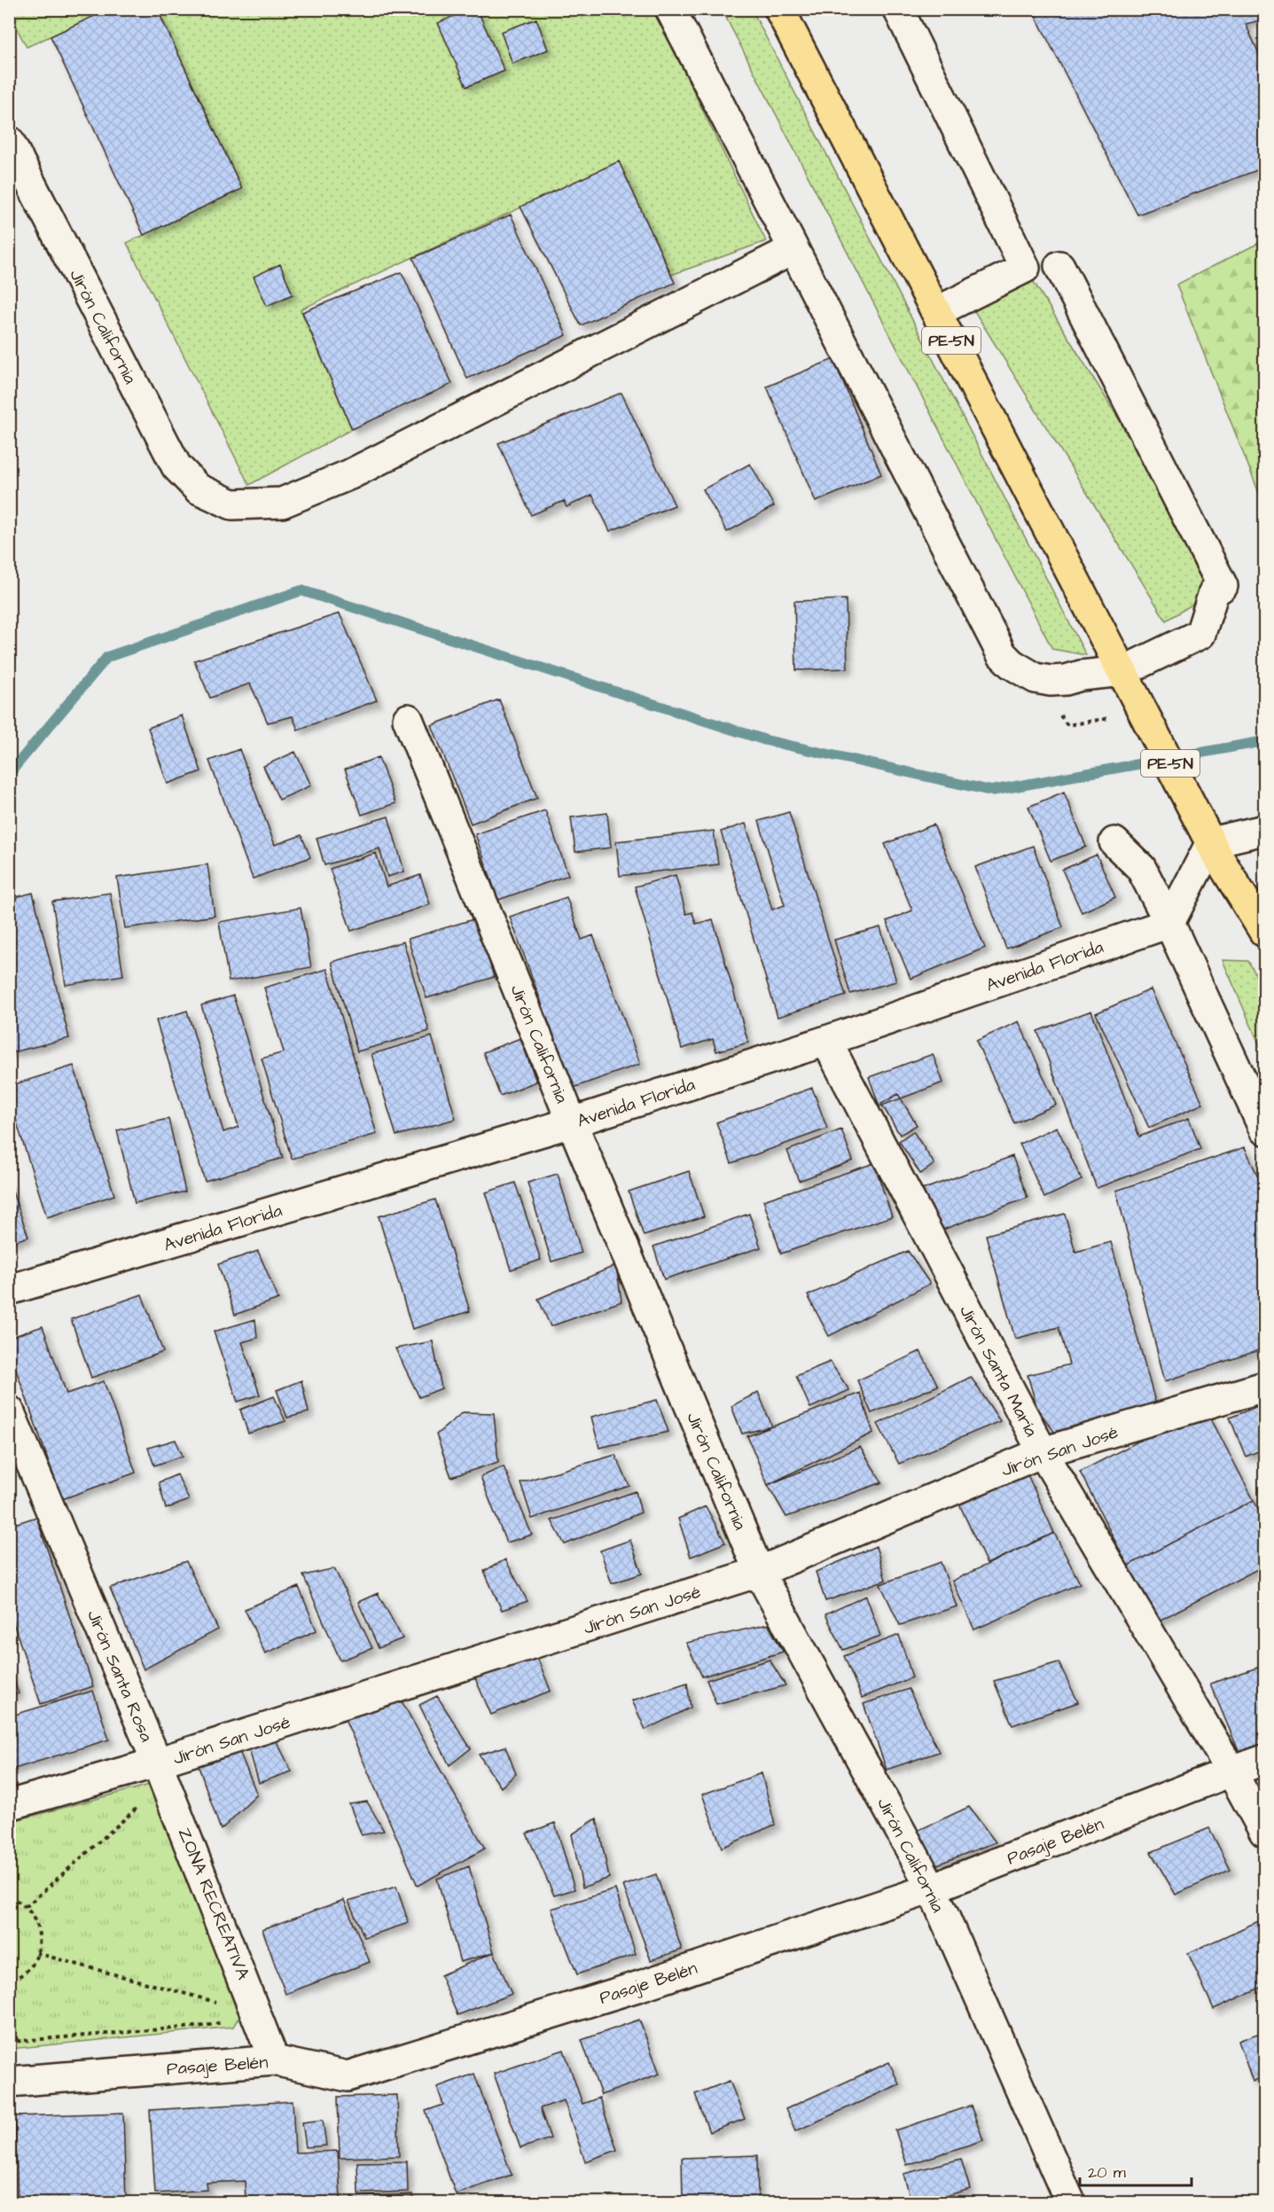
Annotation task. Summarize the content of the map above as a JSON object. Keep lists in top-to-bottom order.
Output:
{
  "streets": {
    "highway": ["PE-5N"],
    "street": [
      "Jirón California",
      "Avenida Florida",
      "Jirón Santa María",
      "Jirón San José",
      "Jirón Santa Rosa",
      "Pasaje Belén"
    ]
  },
  "crossings": [
    ["Jirón California", "Avenida Florida"],
    ["Jirón California", "Jirón San José"],
    ["Jirón California", "Pasaje Belén"],
    ["Avenida Florida", "Jirón Santa María"],
    ["Jirón Santa María", "Jirón San José"],
    ["Jirón Santa María", "Pasaje Belén"],
    ["Jirón San José", "Jirón Santa Rosa"],
    ["Jirón Santa Rosa", "Pasaje Belén"]
  ],
  "scale_bar": "20 m"
}
